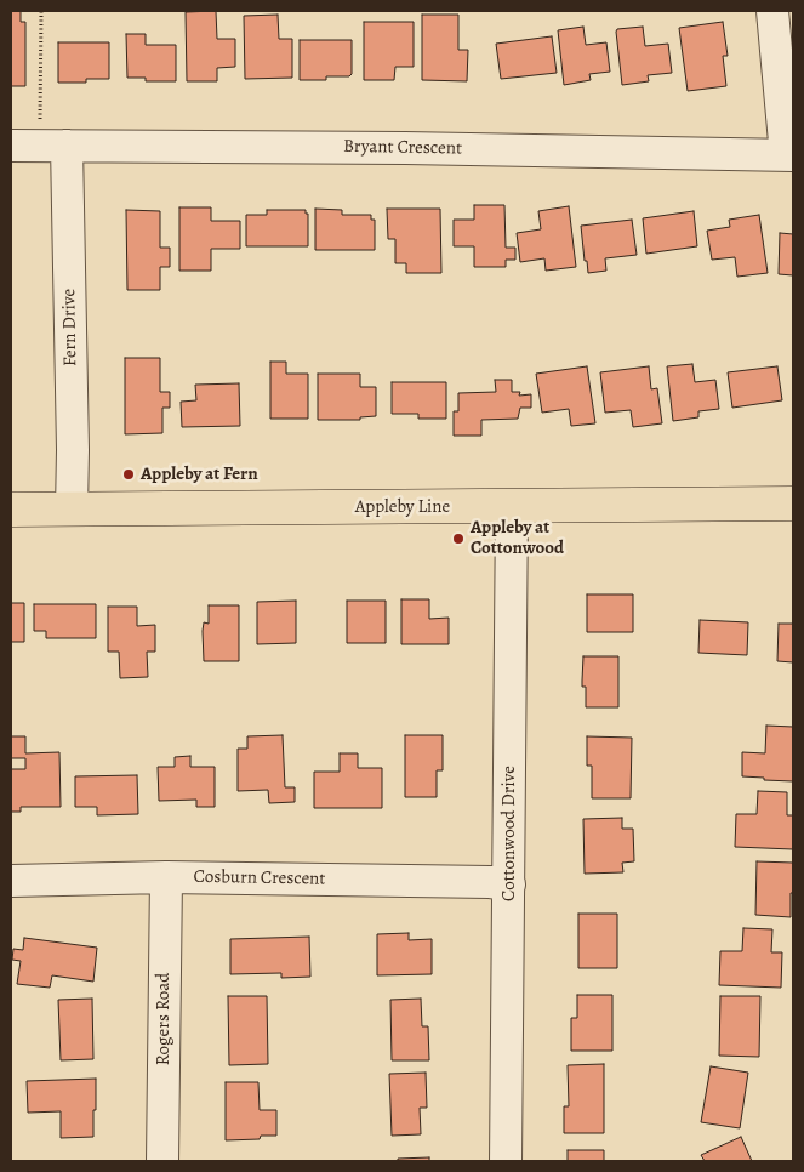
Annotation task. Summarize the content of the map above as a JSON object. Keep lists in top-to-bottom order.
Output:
{
  "streets": {
    "main road": ["Appleby Line"],
    "street": [
      "Bryant Crescent",
      "Fern Drive",
      "Cottonwood Drive",
      "Cosburn Crescent",
      "Rogers Road"
    ]
  },
  "crossings": [
    ["Bryant Crescent", "Fern Drive"],
    ["Fern Drive", "Appleby Line"],
    ["Appleby Line", "Cottonwood Drive"],
    ["Cottonwood Drive", "Cosburn Crescent"],
    ["Cosburn Crescent", "Rogers Road"]
  ],
  "places": ["Appleby at Fern", "Appleby at Cottonwood"]
}
